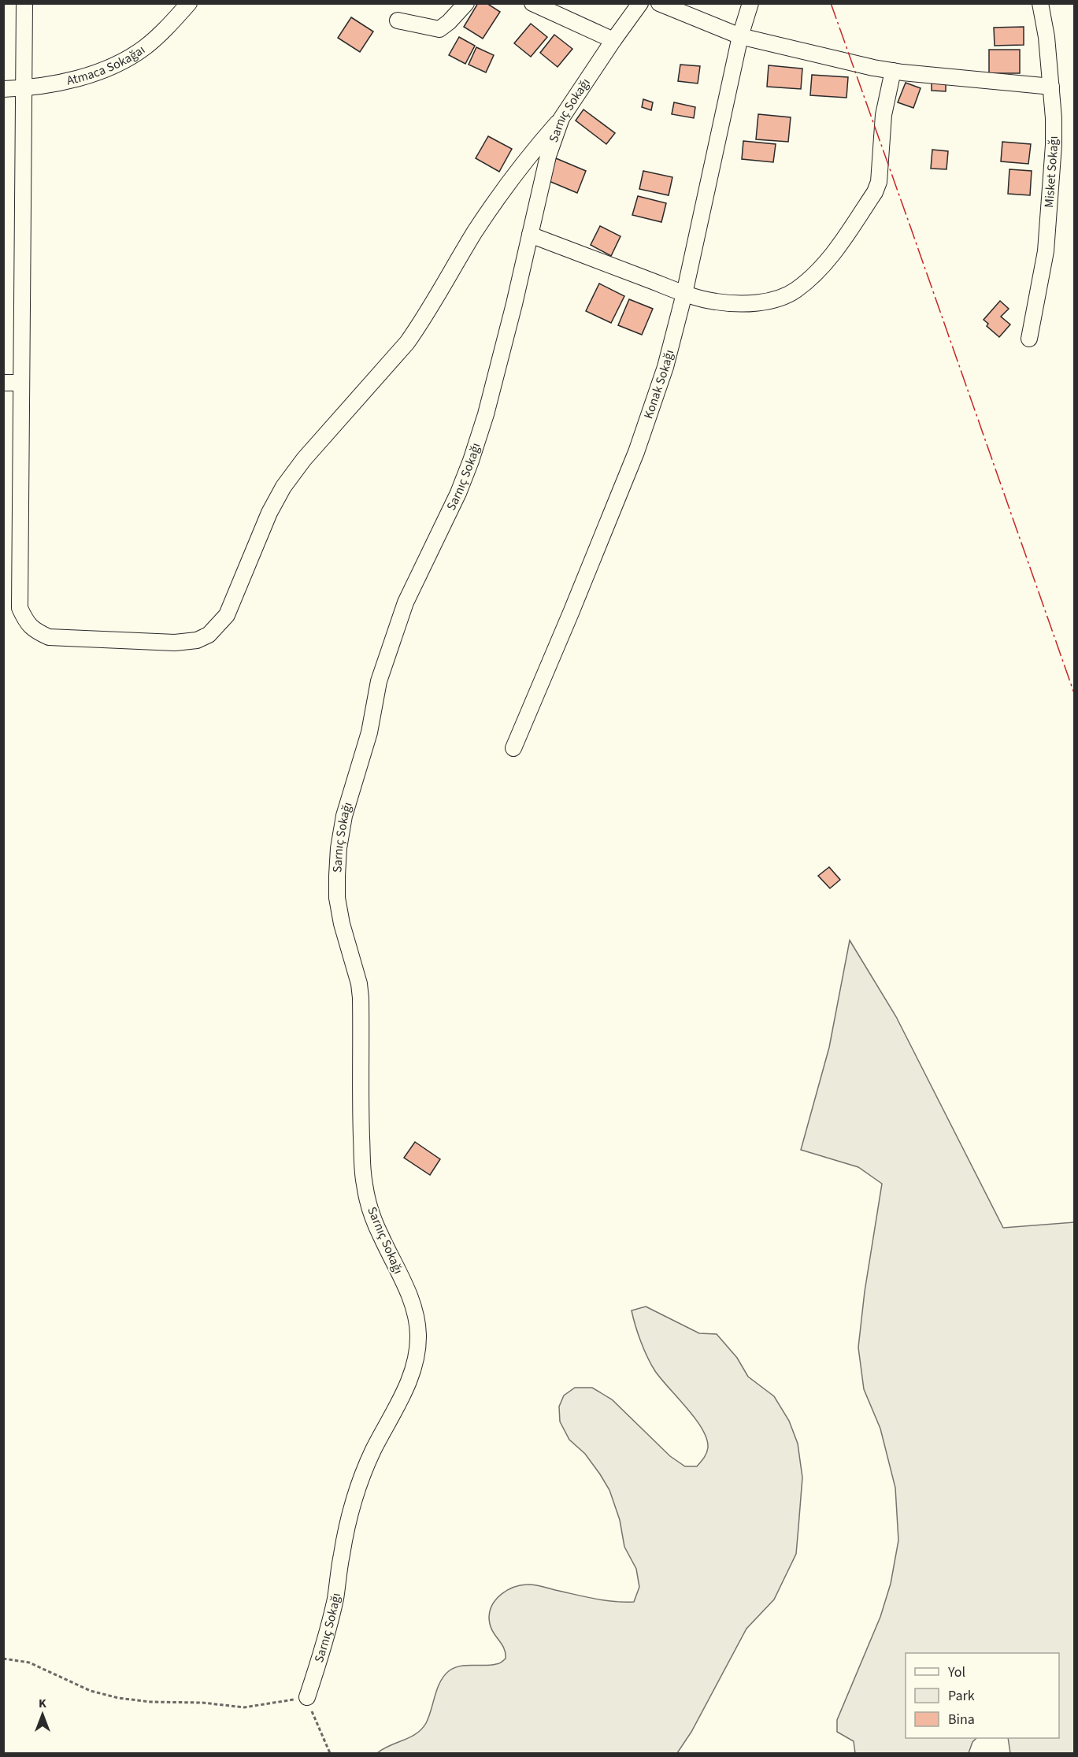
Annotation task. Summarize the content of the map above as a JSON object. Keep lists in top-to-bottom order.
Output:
{
  "streets": {
    "street": [
      "Atmaca Sokağaı",
      "Sarnıç Sokağı",
      "Misket Sokağı",
      "Konak Sokağı"
    ]
  },
  "legend": ["Yol", "Park", "Bina"],
  "north": "top"
}
